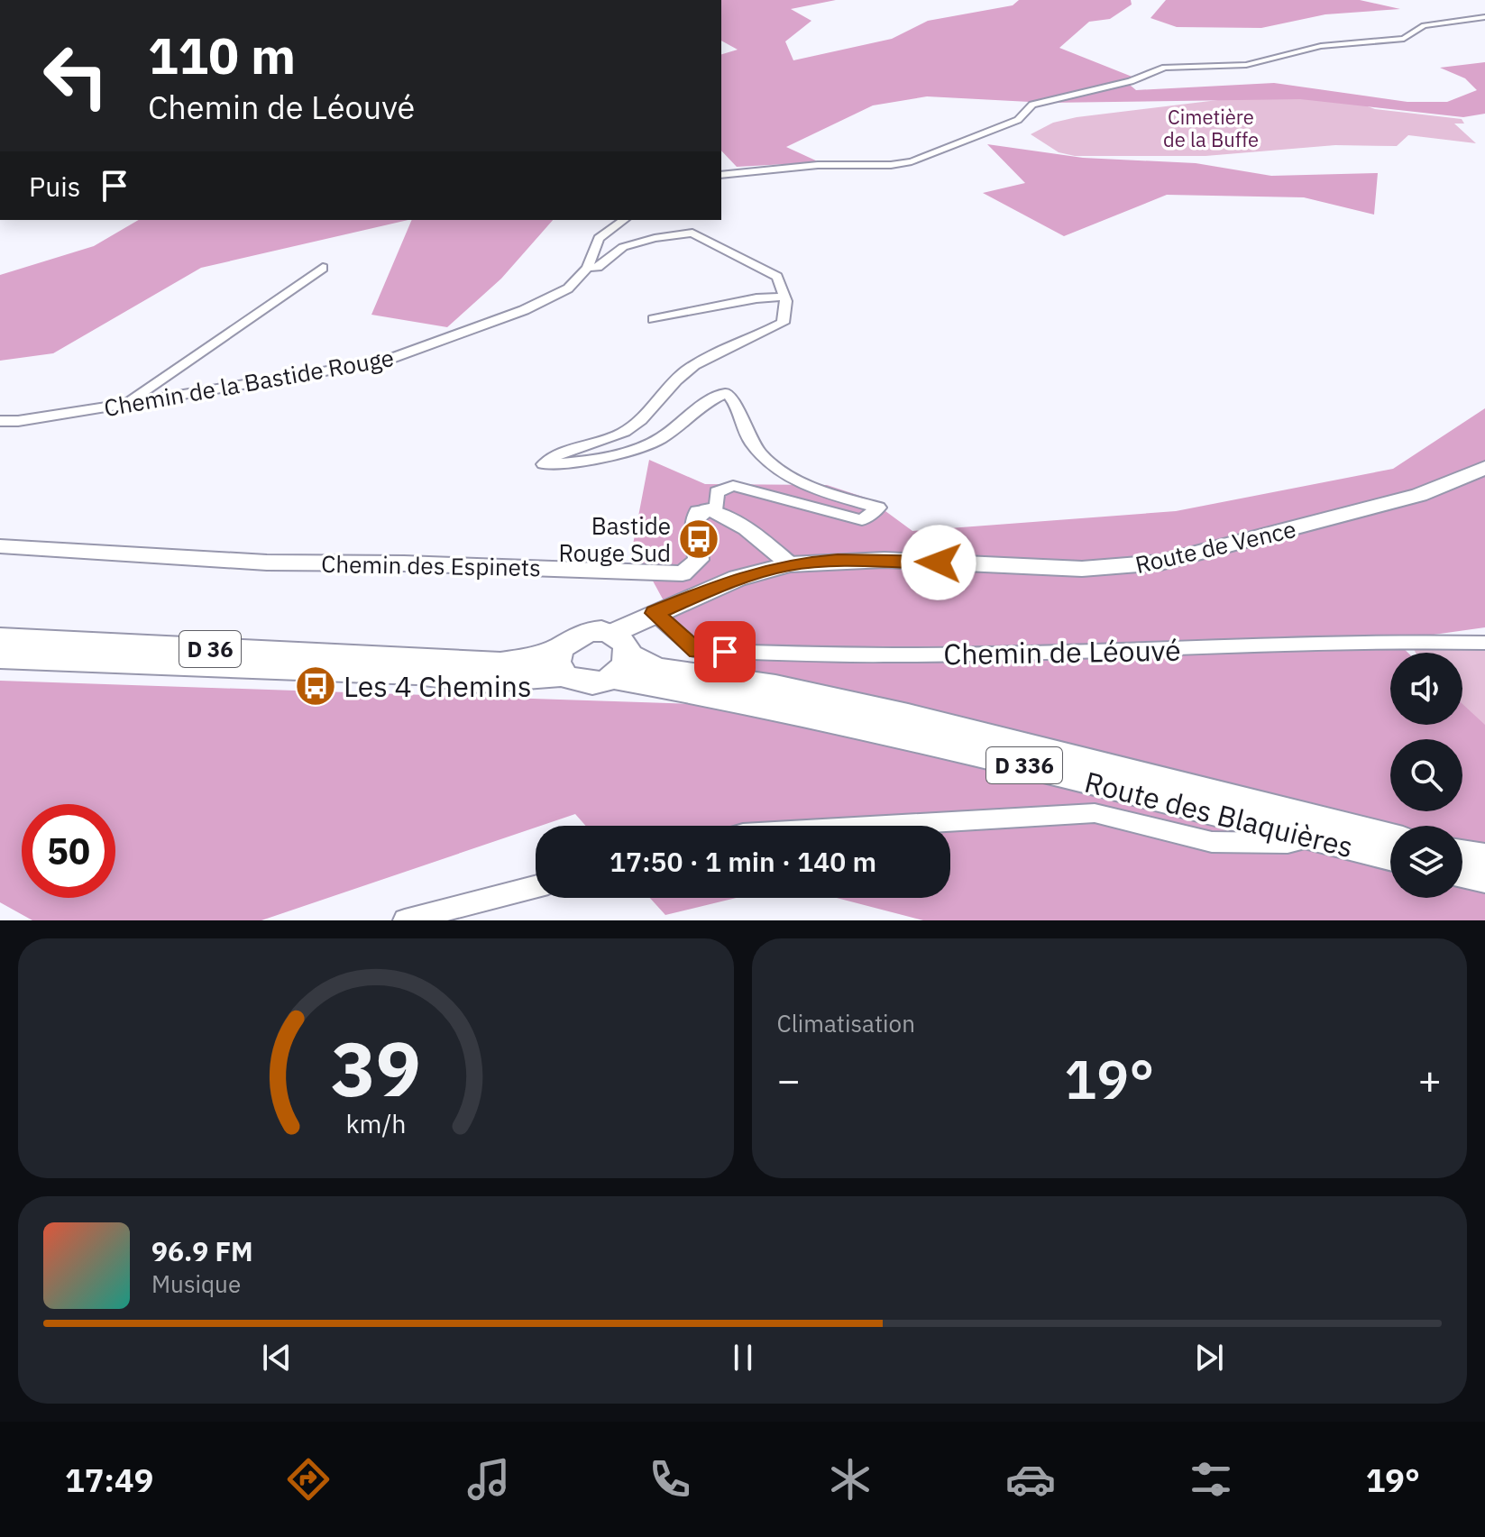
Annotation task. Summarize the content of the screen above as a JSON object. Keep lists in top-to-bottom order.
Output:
{
  "streets": {
    "main road": [
      "Route de Vence",
      "D 36",
      "D 336",
      "Route des Blaquières"
    ],
    "street": ["Chemin de la Bastide Rouge", "Chemin des Espinets", "Chemin de Léouvé"]
  },
  "crossings": [
    ["Route de Vence", "Chemin de Léouvé"],
    ["D 36", "Route des Blaquières"]
  ],
  "parks": ["Cimetière de la Buffe"],
  "places": {
    "bus stop": ["Bastide Rouge Sud", "Les 4 Chemins"]
  },
  "page": {
    "turn": ["110 m", "Chemin de Léouvé"],
    "then": "Puis",
    "limit": "50",
    "trip": "17:50 · 1 min · 140 m",
    "tile": "Climatisation",
    "heat": ["−", "19°", "+"],
    "song": ["96.9 FM", "Musique"],
    "tabs": ["17:49", "19°"],
    "gauge": ["39", "km/h"]
  }
}
